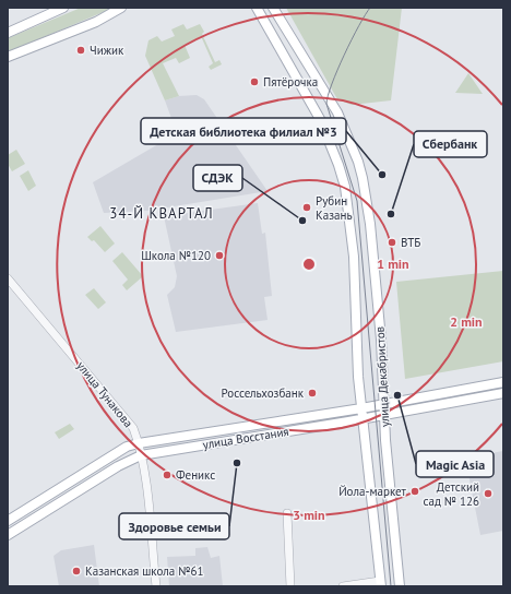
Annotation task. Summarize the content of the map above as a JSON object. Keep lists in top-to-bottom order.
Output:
{
  "streets": {
    "main road": ["улица Декабристов", "улица Восстания"],
    "street": ["улица Тунакова"]
  },
  "crossings": [
    ["улица Декабристов", "улица Восстания"],
    ["улица Тунакова", "улица Восстания"]
  ],
  "districts": ["34-Й КВАРТАЛ"],
  "places": [
    "Чижик",
    "Пятёрочка",
    "Детская библиотека филиал №3",
    "Рубин Казань",
    "Сбербанк",
    "СДЭК",
    "ВТБ",
    "Школа №120",
    "Россельхозбанк",
    "Magic Asia",
    "Здоровье семьи",
    "Феникс",
    "Йола-маркет",
    "Детский сад № 126",
    "Казанская школа №61"
  ],
  "rings": ["1 min", "2 min", "3 min"]
}
